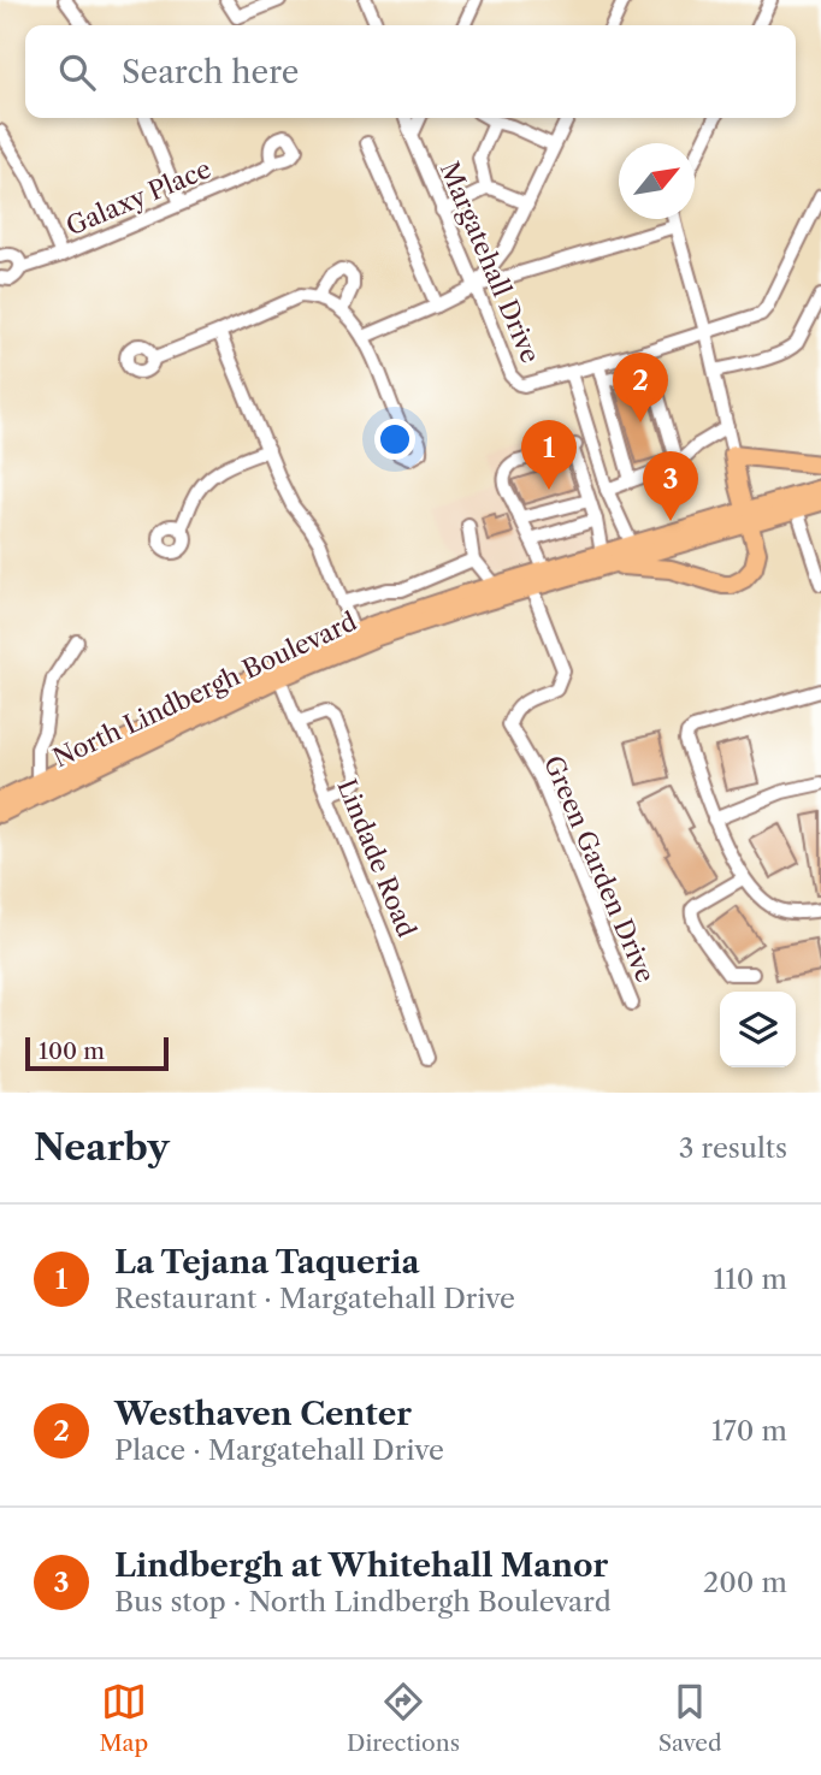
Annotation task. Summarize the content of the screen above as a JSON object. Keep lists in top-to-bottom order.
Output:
{
  "streets": {
    "highway": ["North Lindbergh Boulevard"],
    "street": [
      "Galaxy Place",
      "Margatehall Drive",
      "Lindade Road",
      "Green Garden Drive"
    ]
  },
  "crossings": [
    ["Margatehall Drive", "North Lindbergh Boulevard"],
    ["North Lindbergh Boulevard", "Lindade Road"],
    ["North Lindbergh Boulevard", "Green Garden Drive"]
  ],
  "scale_bar": "100 m",
  "north": "top right",
  "page": {
    "search": "Search here",
    "pins": ["2", "1", "3"],
    "scale": "100 m",
    "heading": ["Nearby", "3 results"],
    "list": [
      {
        "mark": "1",
        "name": "La Tejana Taqueria",
        "note": "Restaurant · Margatehall Drive",
        "value": "110 m"
      },
      {
        "mark": "2",
        "name": "Westhaven Center",
        "note": "Place · Margatehall Drive",
        "value": "170 m"
      },
      {
        "mark": "3",
        "name": "Lindbergh at Whitehall Manor",
        "note": "Bus stop · North Lindbergh Boulevard",
        "value": "200 m"
      }
    ],
    "nav": ["Map", "Directions", "Saved"]
  }
}
